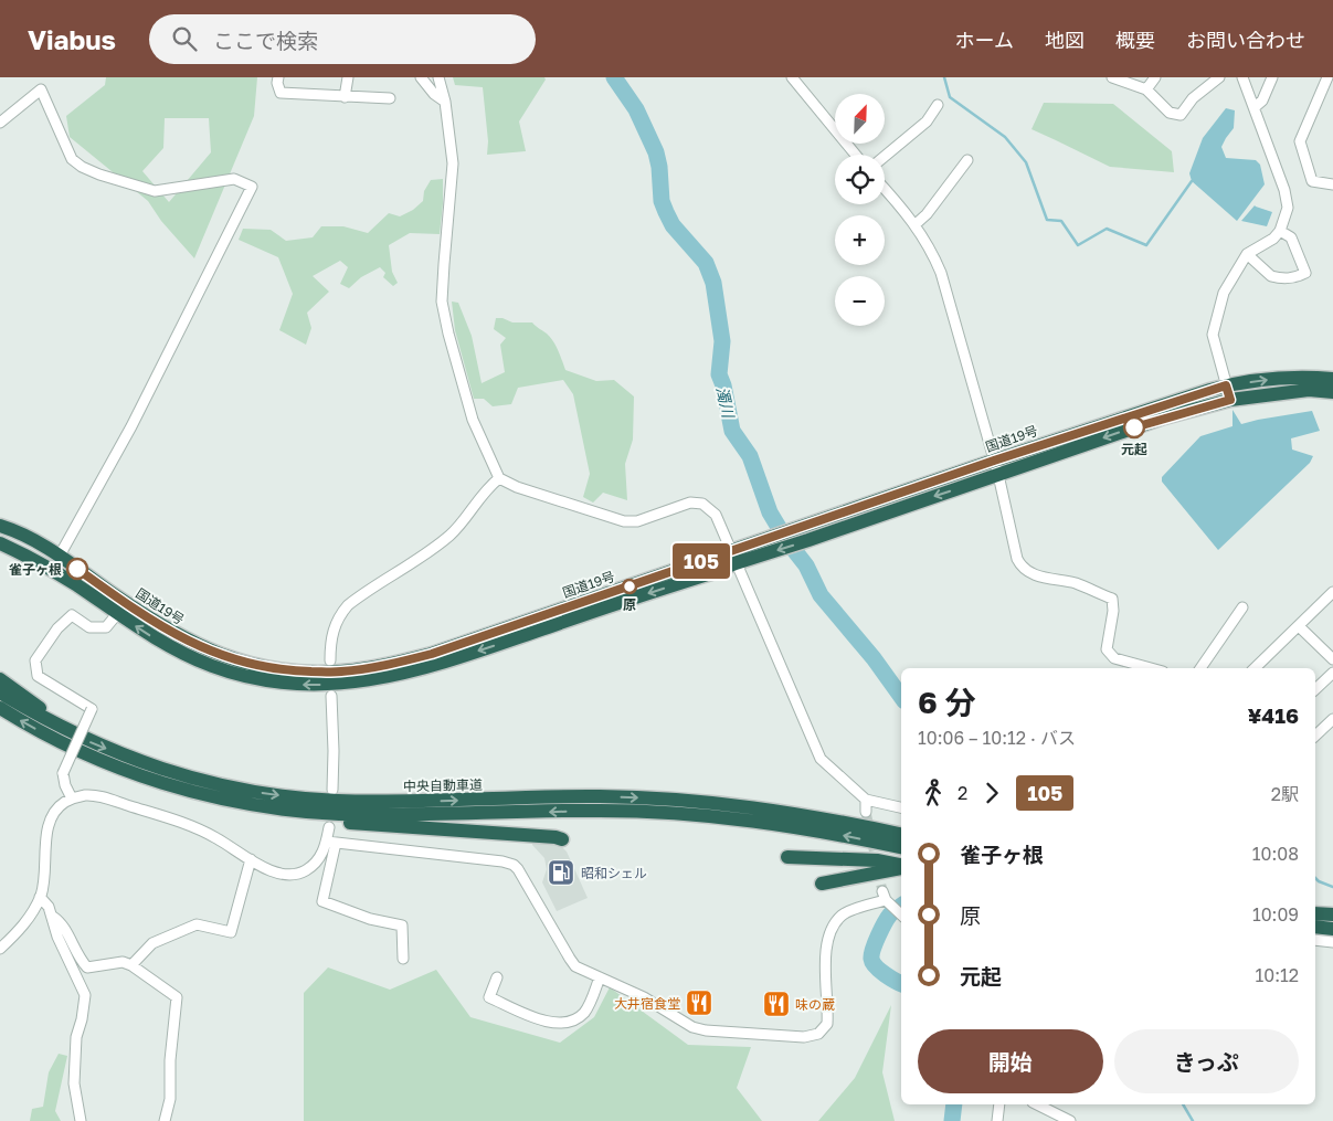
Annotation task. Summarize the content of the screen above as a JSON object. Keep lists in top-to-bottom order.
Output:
{
  "streets": {
    "highway": ["国道19号", "中央自動車道"]
  },
  "water": ["濁川"],
  "places": {
    "other": ["元起", "雀子ヶ根", "原"],
    "fuel station": ["昭和シェル"],
    "restaurant": ["大井宿食堂", "味の蔵"]
  },
  "lines": ["bus line 105"],
  "north": "top right",
  "page": {
    "header": "Viabus",
    "search": "ここで検索",
    "nav": [
      "ホーム",
      "地図",
      "概要",
      "お問い合わせ"
    ],
    "on_map": "105",
    "map_buttons": ["+", "−"],
    "heading": ["6 分", "10:06 – 10:12 · バス", "¥416"],
    "legs": ["2", "105", "2駅"],
    "list": [
      {
        "name": "雀子ヶ根",
        "value": "10:08"
      },
      {
        "name": "原",
        "value": "10:09"
      },
      {
        "name": "元起",
        "value": "10:12"
      }
    ],
    "buttons": ["開始", "きっぷ"]
  }
}
